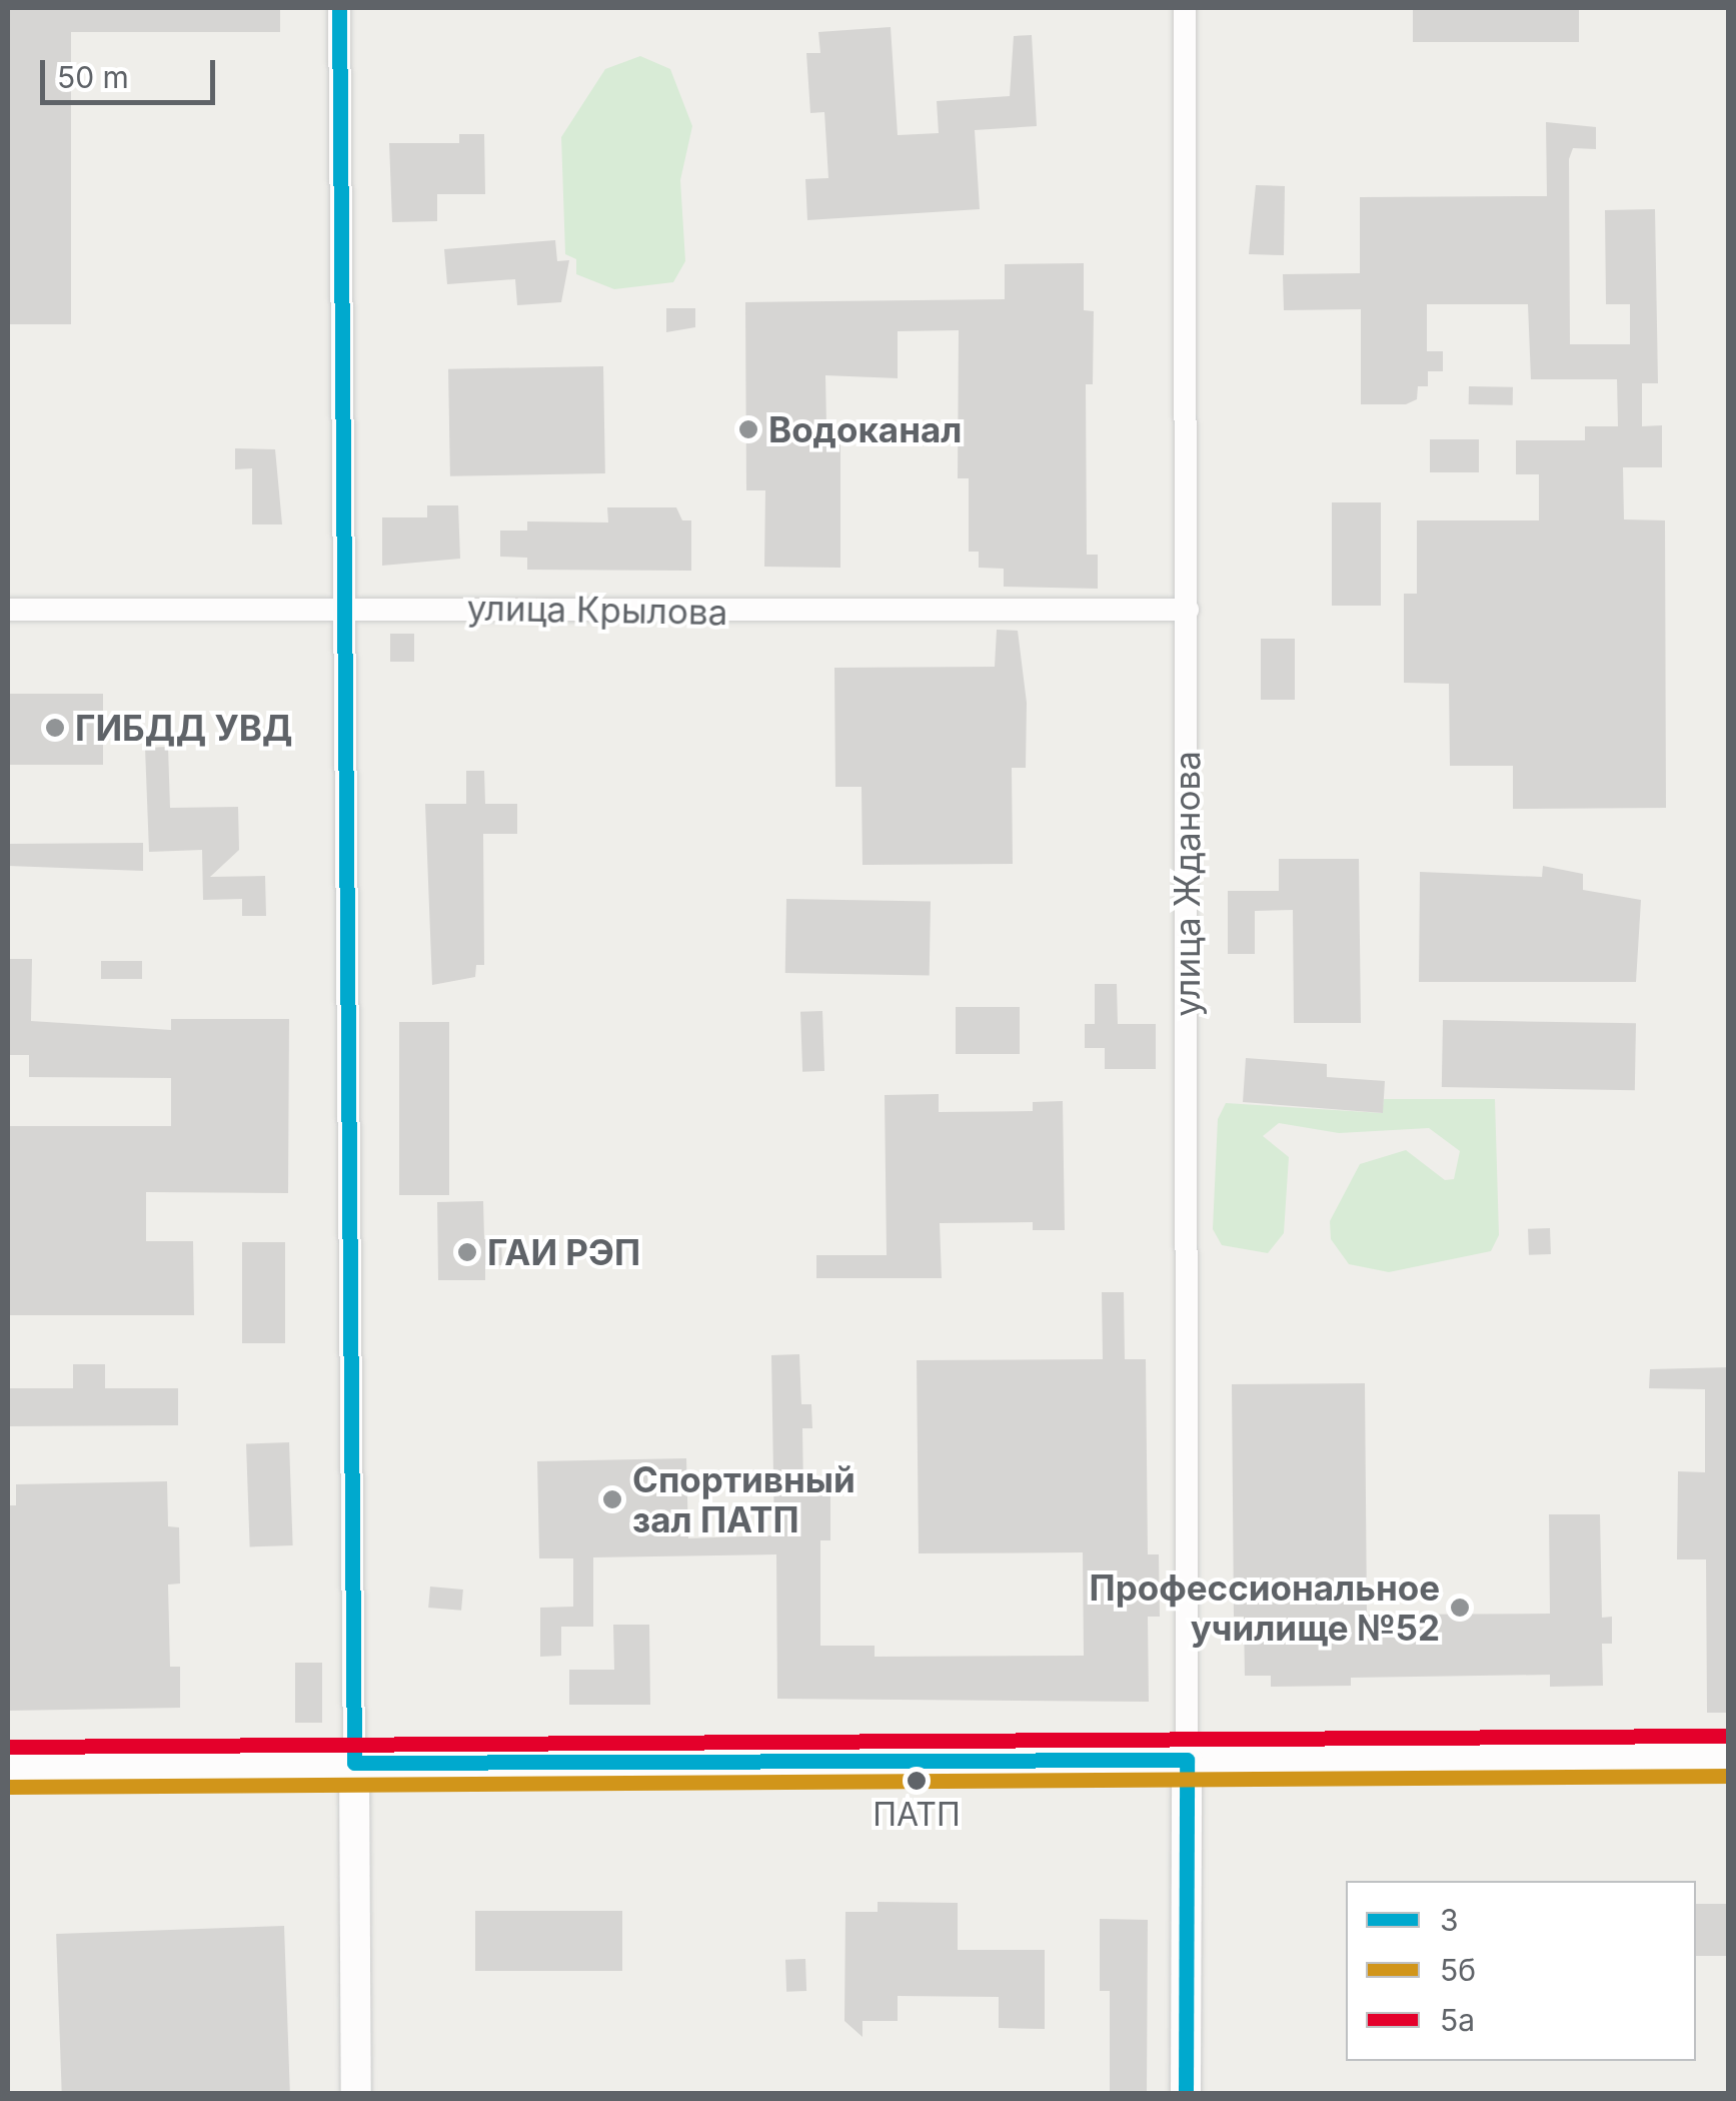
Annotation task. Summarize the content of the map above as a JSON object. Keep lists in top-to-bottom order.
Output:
{
  "streets": {
    "street": ["улица Крылова", "улица Жданова"]
  },
  "crossings": [
    ["улица Крылова", "улица Жданова"]
  ],
  "places": [
    "Водоканал",
    "ГИБДД УВД",
    "ГАИ РЭП",
    "Спортивный зал ПАТП",
    "Профессиональное училище №52",
    "ПАТП"
  ],
  "lines": ["transit line 3", "transit line 5а", "transit line 5б"],
  "legend": ["3", "5б", "5а"],
  "scale_bar": "50 m"
}
